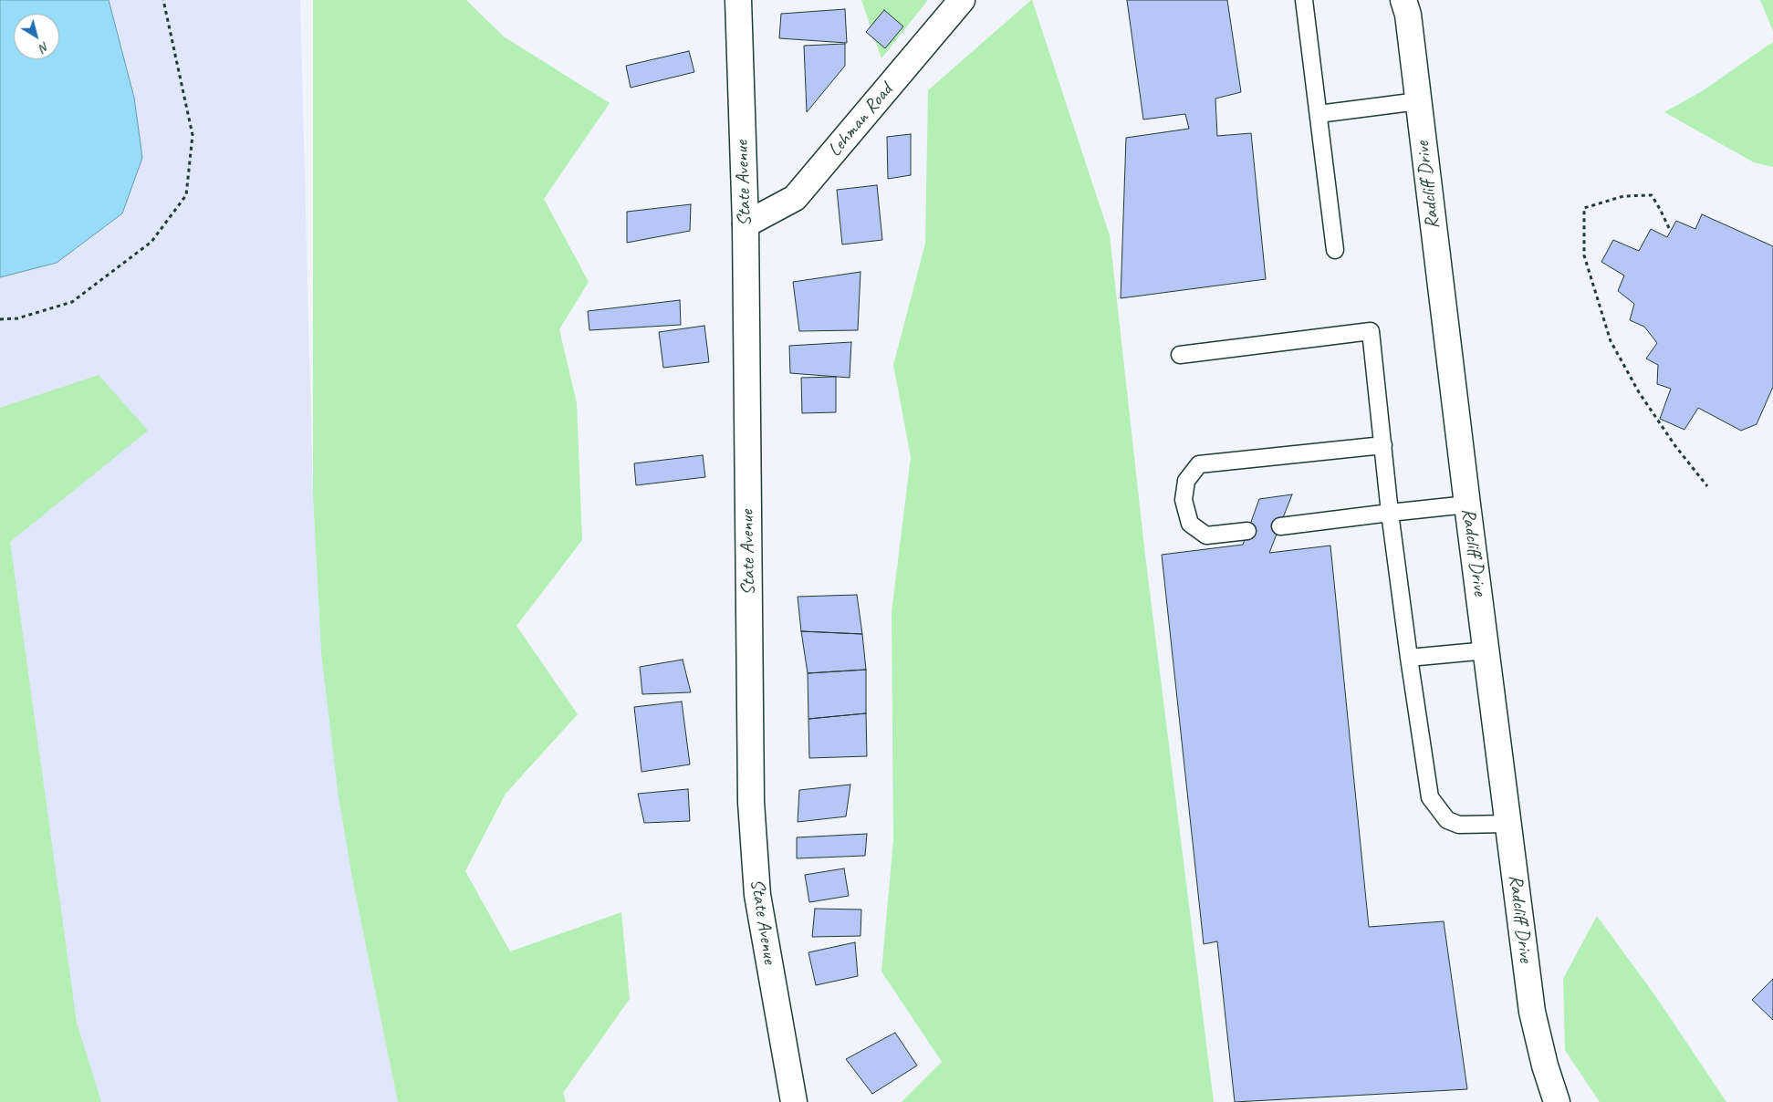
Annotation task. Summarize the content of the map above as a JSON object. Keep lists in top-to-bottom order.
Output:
{
  "streets": {
    "street": ["Lehman Road", "State Avenue", "Radcliff Drive"]
  },
  "crossings": [
    ["Lehman Road", "State Avenue"]
  ],
  "north": "bottom right"
}
